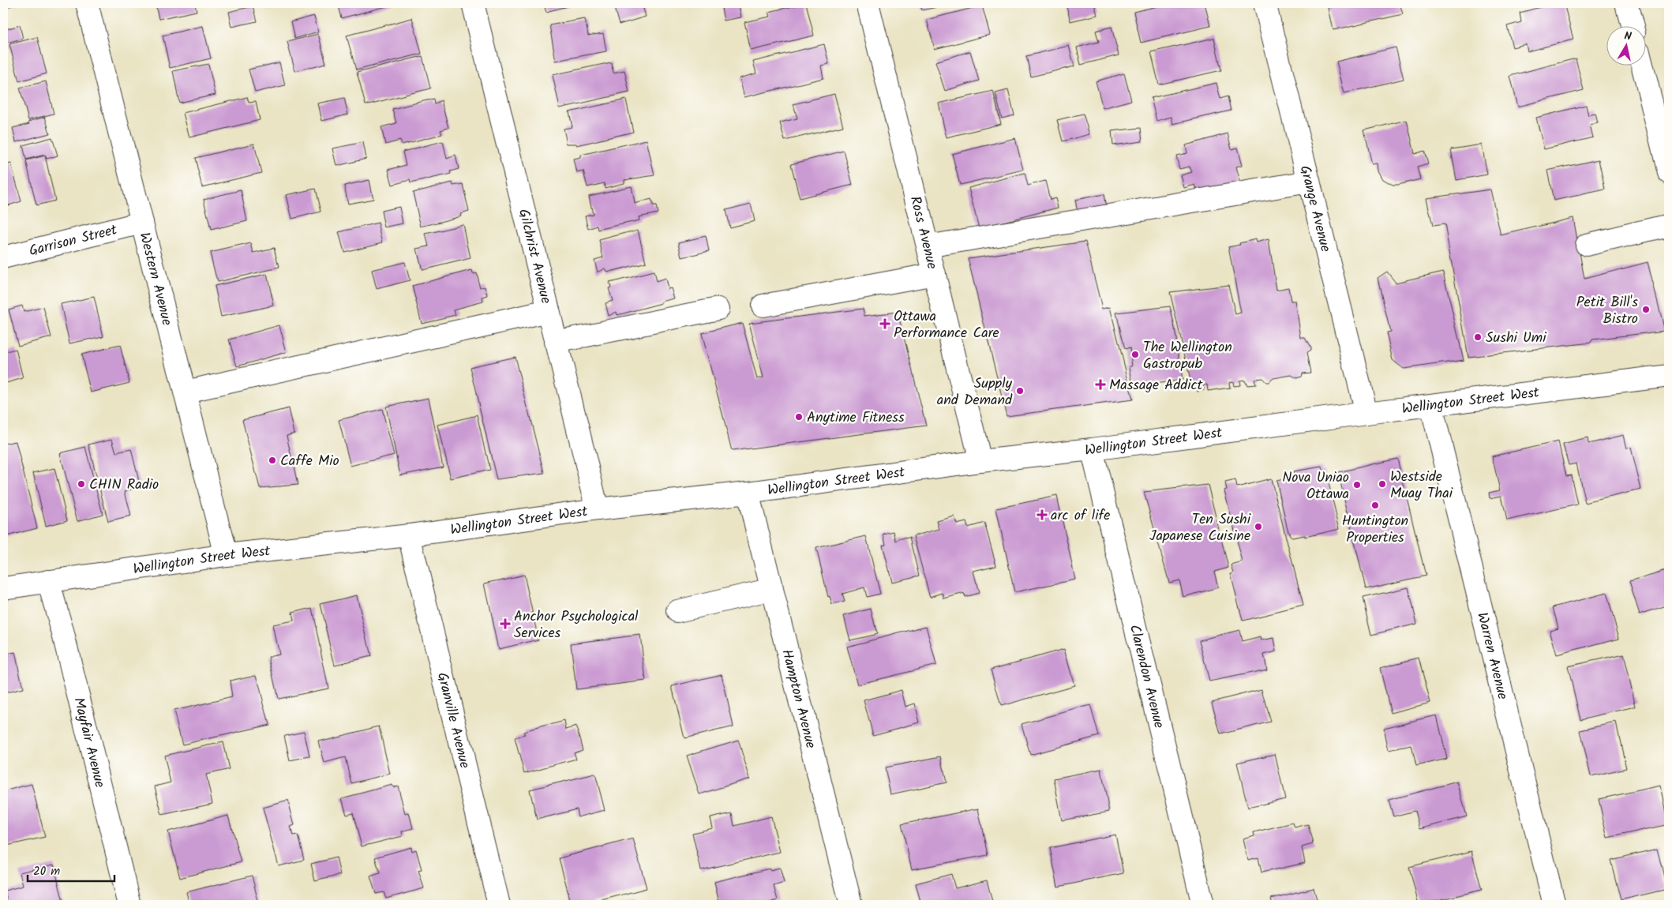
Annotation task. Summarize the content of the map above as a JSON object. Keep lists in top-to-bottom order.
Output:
{
  "streets": {
    "street": [
      "Grange Avenue",
      "Ross Avenue",
      "Garrison Street",
      "Gilchrist Avenue",
      "Western Avenue",
      "Wellington Street West",
      "Warren Avenue",
      "Clarendon Avenue",
      "Hampton Avenue",
      "Granville Avenue",
      "Mayfair Avenue"
    ]
  },
  "crossings": [
    ["Grange Avenue", "Wellington Street West"],
    ["Ross Avenue", "Wellington Street West"],
    ["Garrison Street", "Western Avenue"],
    ["Gilchrist Avenue", "Wellington Street West"],
    ["Western Avenue", "Wellington Street West"],
    ["Wellington Street West", "Warren Avenue"],
    ["Wellington Street West", "Clarendon Avenue"],
    ["Wellington Street West", "Hampton Avenue"],
    ["Wellington Street West", "Granville Avenue"],
    ["Wellington Street West", "Mayfair Avenue"]
  ],
  "places": {
    "other": [
      "Petit Bill's Bistro",
      "Sushi Umi",
      "The Wellington Gastropub",
      "Supply and Demand",
      "Anytime Fitness",
      "Caffe Mio",
      "CHIN Radio",
      "Westside Muay Thai",
      "Nova Uniao Ottawa",
      "Huntington Properties",
      "Ten Sushi Japanese Cuisine"
    ],
    "health": [
      "Ottawa Performance Care",
      "Massage Addict",
      "arc of life",
      "Anchor Psychological Services"
    ]
  },
  "scale_bar": "20 m",
  "north": "top"
}
